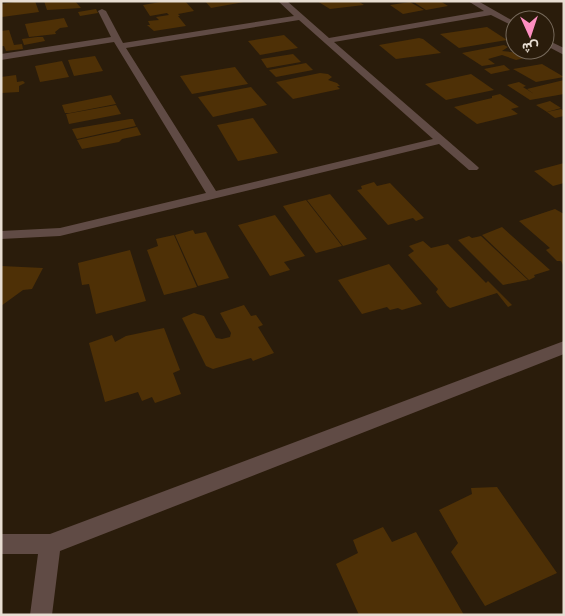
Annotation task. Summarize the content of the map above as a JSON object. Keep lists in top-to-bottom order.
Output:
{
  "north": "bottom"
}
